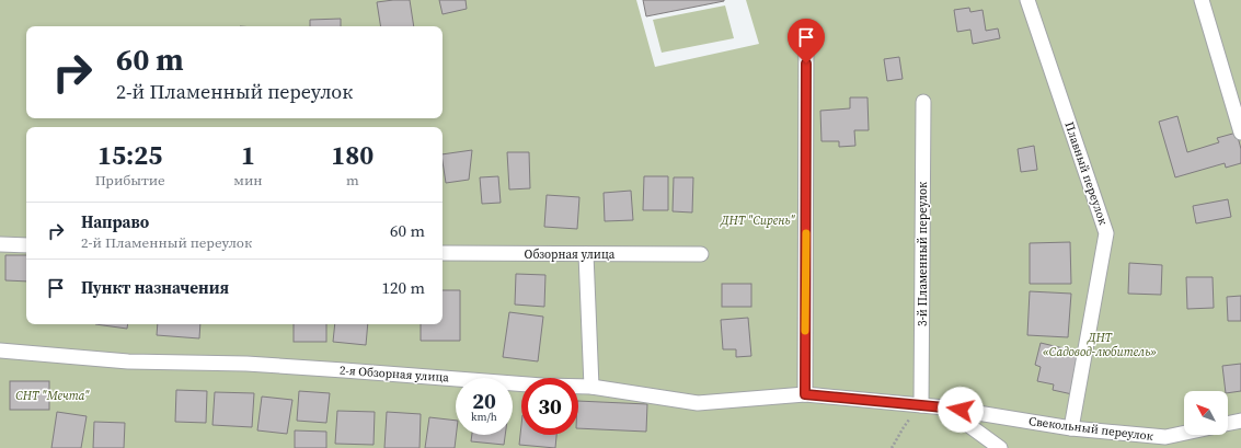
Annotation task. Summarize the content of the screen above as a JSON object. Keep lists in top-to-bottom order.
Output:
{
  "streets": {
    "street": [
      "Плавный переулок",
      "Обзорная улица",
      "3-й Пламенный переулок",
      "2-я Обзорная улица",
      "Свекольный переулок"
    ]
  },
  "crossings": [
    ["Плавный переулок", "Свекольный переулок"],
    ["3-й Пламенный переулок", "2-я Обзорная улица"],
    ["2-я Обзорная улица", "Свекольный переулок"]
  ],
  "parks": ["ДНТ \"Сирень\"", "ДНТ «Садовод-любитель»", "СНТ \"Мечта\""],
  "north": "top left",
  "page": {
    "turn": ["60 m", "2-й Пламенный переулок"],
    "eta": [
      "15:25",
      "Прибытие",
      "1",
      "мин",
      "180",
      "m"
    ],
    "list": [
      {
        "name": "Направо",
        "note": "2-й Пламенный переулок",
        "value": "60 m"
      },
      {
        "name": "Пункт назначения",
        "value": "120 m"
      }
    ],
    "speed": "20 km/h",
    "limit": "30"
  }
}
